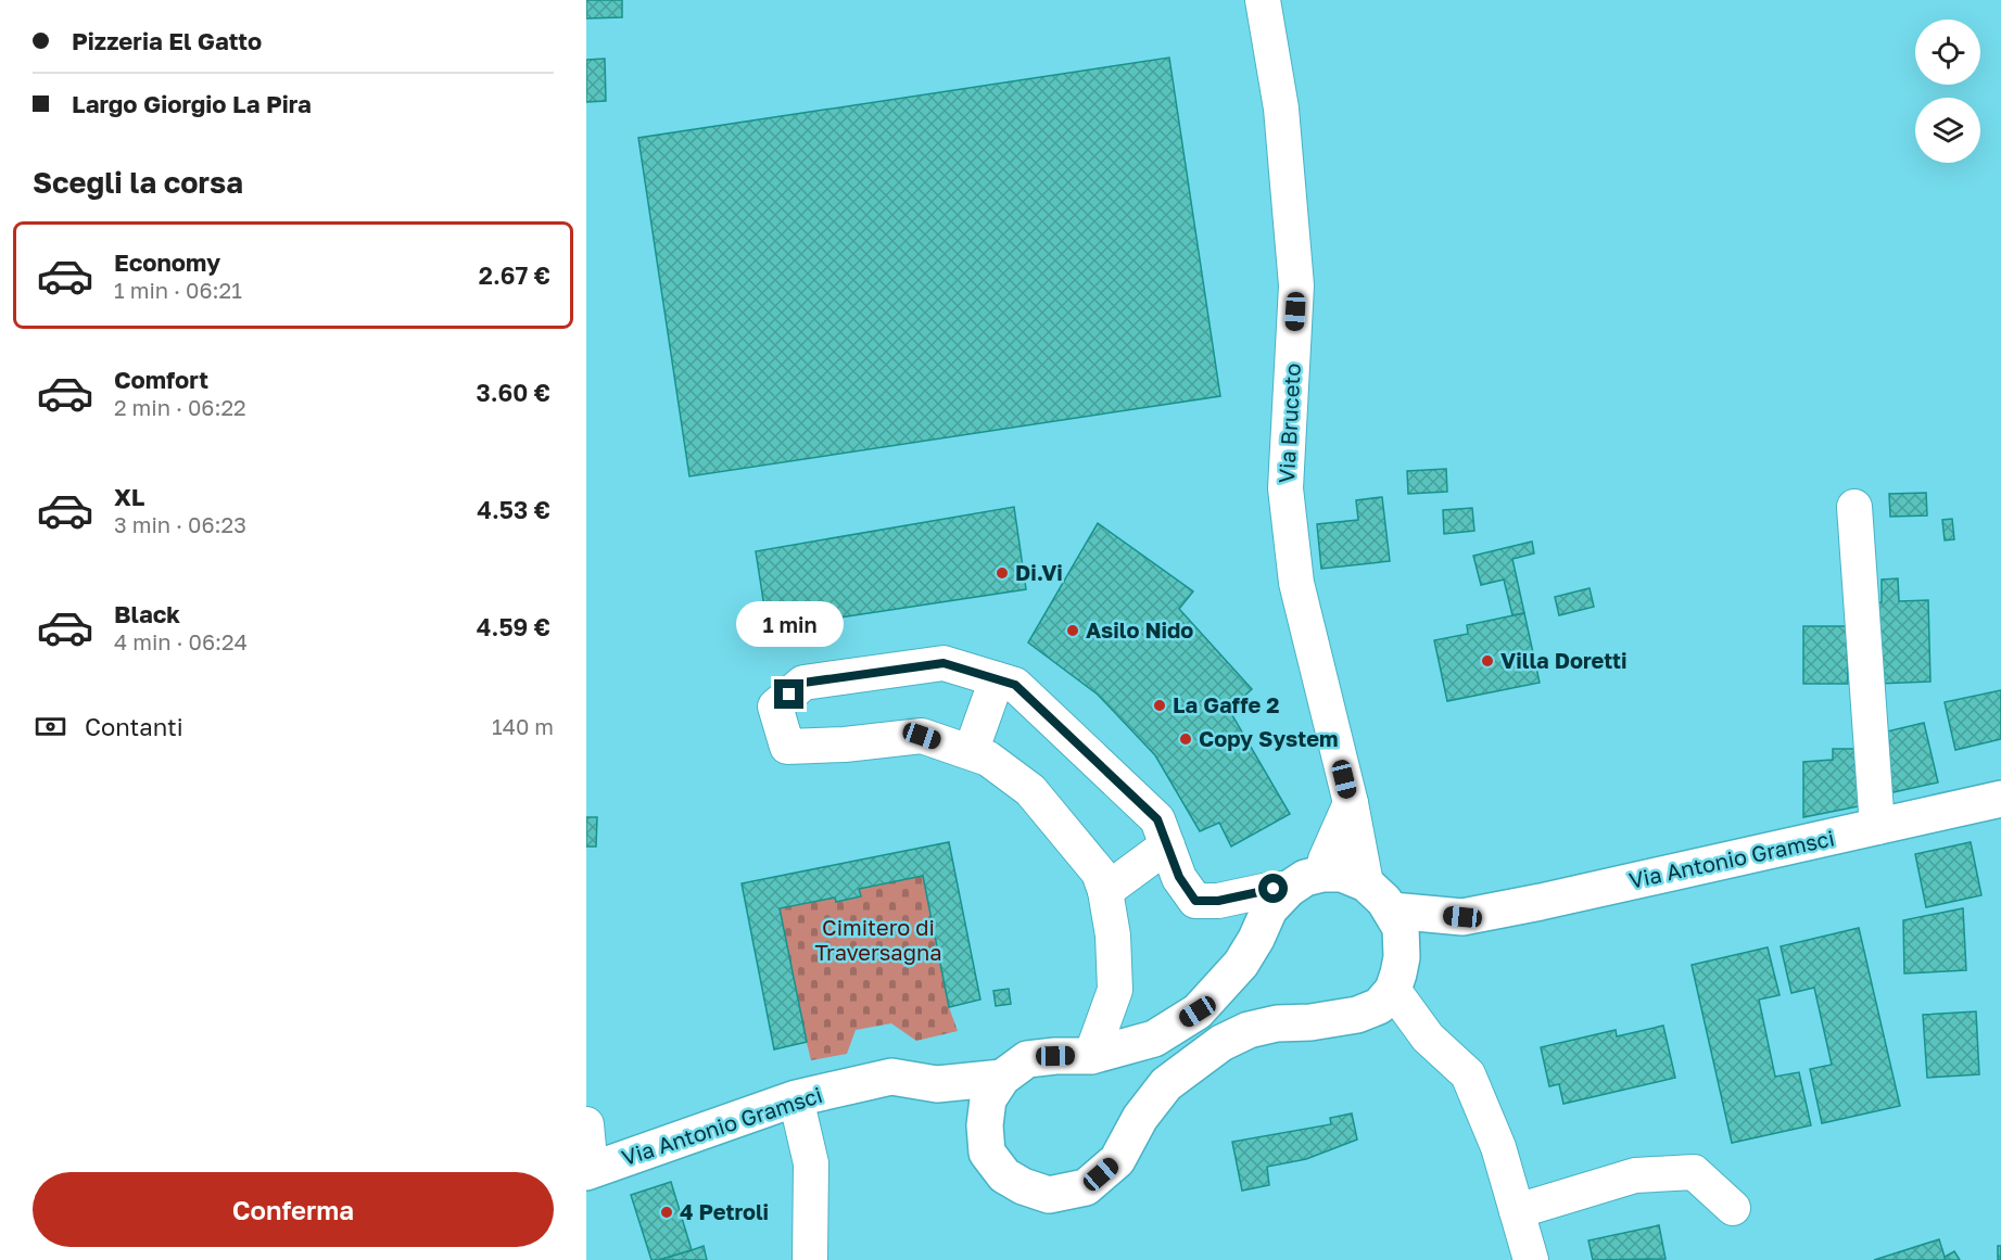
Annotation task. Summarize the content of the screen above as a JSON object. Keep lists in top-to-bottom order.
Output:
{
  "streets": {
    "street": ["Via Bruceto", "Via Antonio Gramsci"]
  },
  "parks": ["Cimitero di Traversagna"],
  "places": [
    "Di.Vi",
    "Asilo Nido",
    "Villa Doretti",
    "La Gaffe 2",
    "Copy System",
    "4 Petroli"
  ],
  "page": {
    "banner": ["Pizzeria El Gatto", "Largo Giorgio La Pira"],
    "heading": "Scegli la corsa",
    "list": [
      {
        "name": "Economy",
        "note": "1 min · 06:21",
        "value": "2.67 €"
      },
      {
        "name": "Comfort",
        "note": "2 min · 06:22",
        "value": "3.60 €"
      },
      {
        "name": "XL",
        "note": "3 min · 06:23",
        "value": "4.53 €"
      },
      {
        "name": "Black",
        "note": "4 min · 06:24",
        "value": "4.59 €"
      }
    ],
    "bubble": "1 min",
    "pay": ["Contanti", "140 m"],
    "buttons": "Conferma"
  }
}
